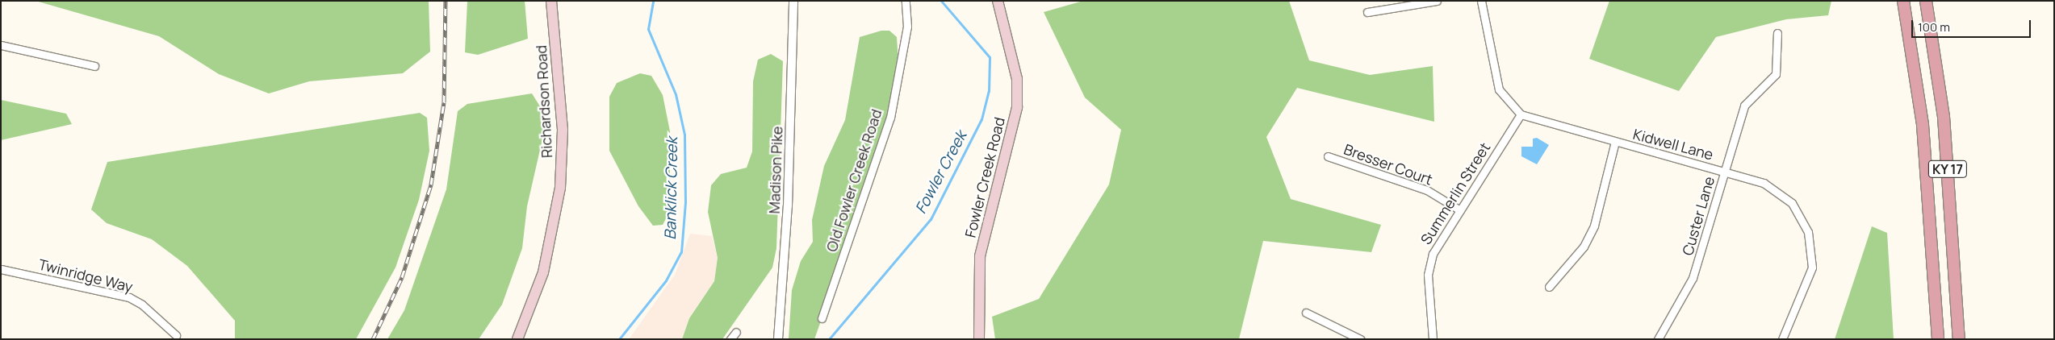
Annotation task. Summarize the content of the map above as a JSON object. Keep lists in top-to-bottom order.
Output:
{
  "streets": {
    "main road": ["Richardson Road", "KY 17", "Fowler Creek Road"],
    "street": [
      "Kidwell Lane",
      "Bresser Court",
      "Madison Pike",
      "Old Fowler Creek Road",
      "Summerlin Street",
      "Custer Lane",
      "Twinridge Way"
    ]
  },
  "crossings": [
    ["Kidwell Lane", "Summerlin Street"],
    ["Kidwell Lane", "Custer Lane"],
    ["Bresser Court", "Summerlin Street"]
  ],
  "water": ["Fowler Creek", "Banklick Creek"],
  "scale_bar": "100 m"
}
